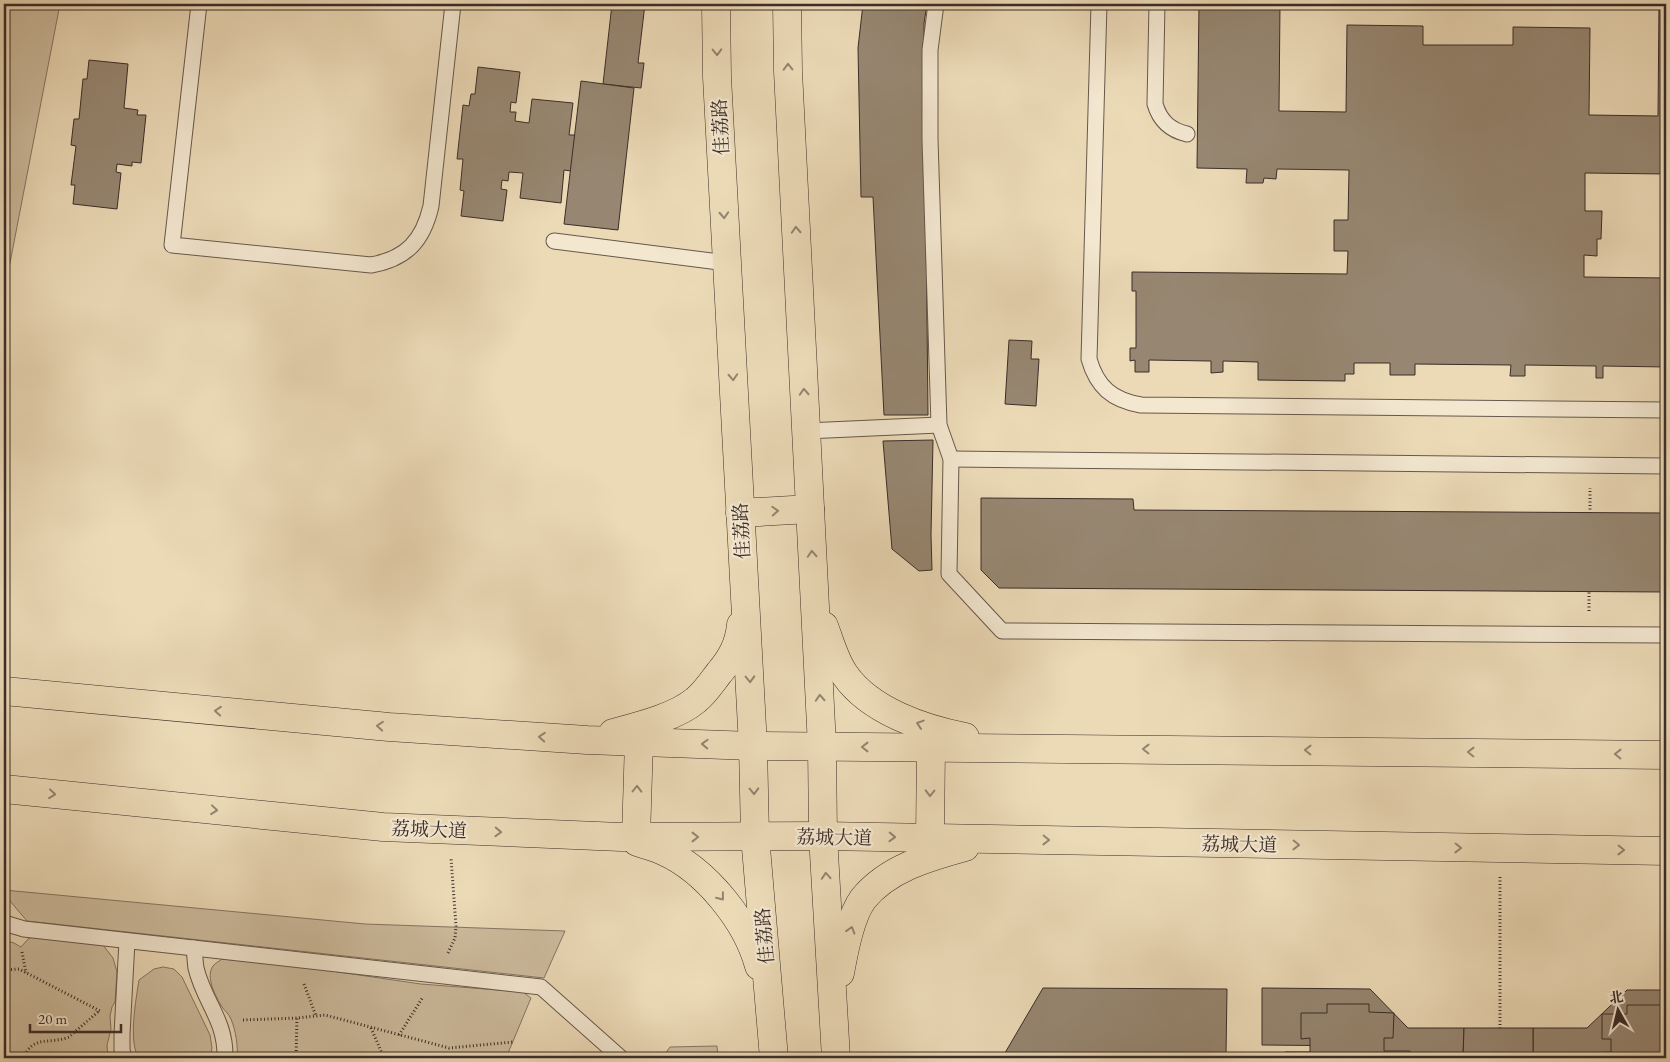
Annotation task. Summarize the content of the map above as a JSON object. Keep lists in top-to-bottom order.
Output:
{
  "streets": {
    "main road": ["佳荔路", "荔城大道"]
  },
  "crossings": [
    ["佳荔路", "荔城大道"]
  ],
  "scale_bar": "20 m",
  "north": "top"
}
